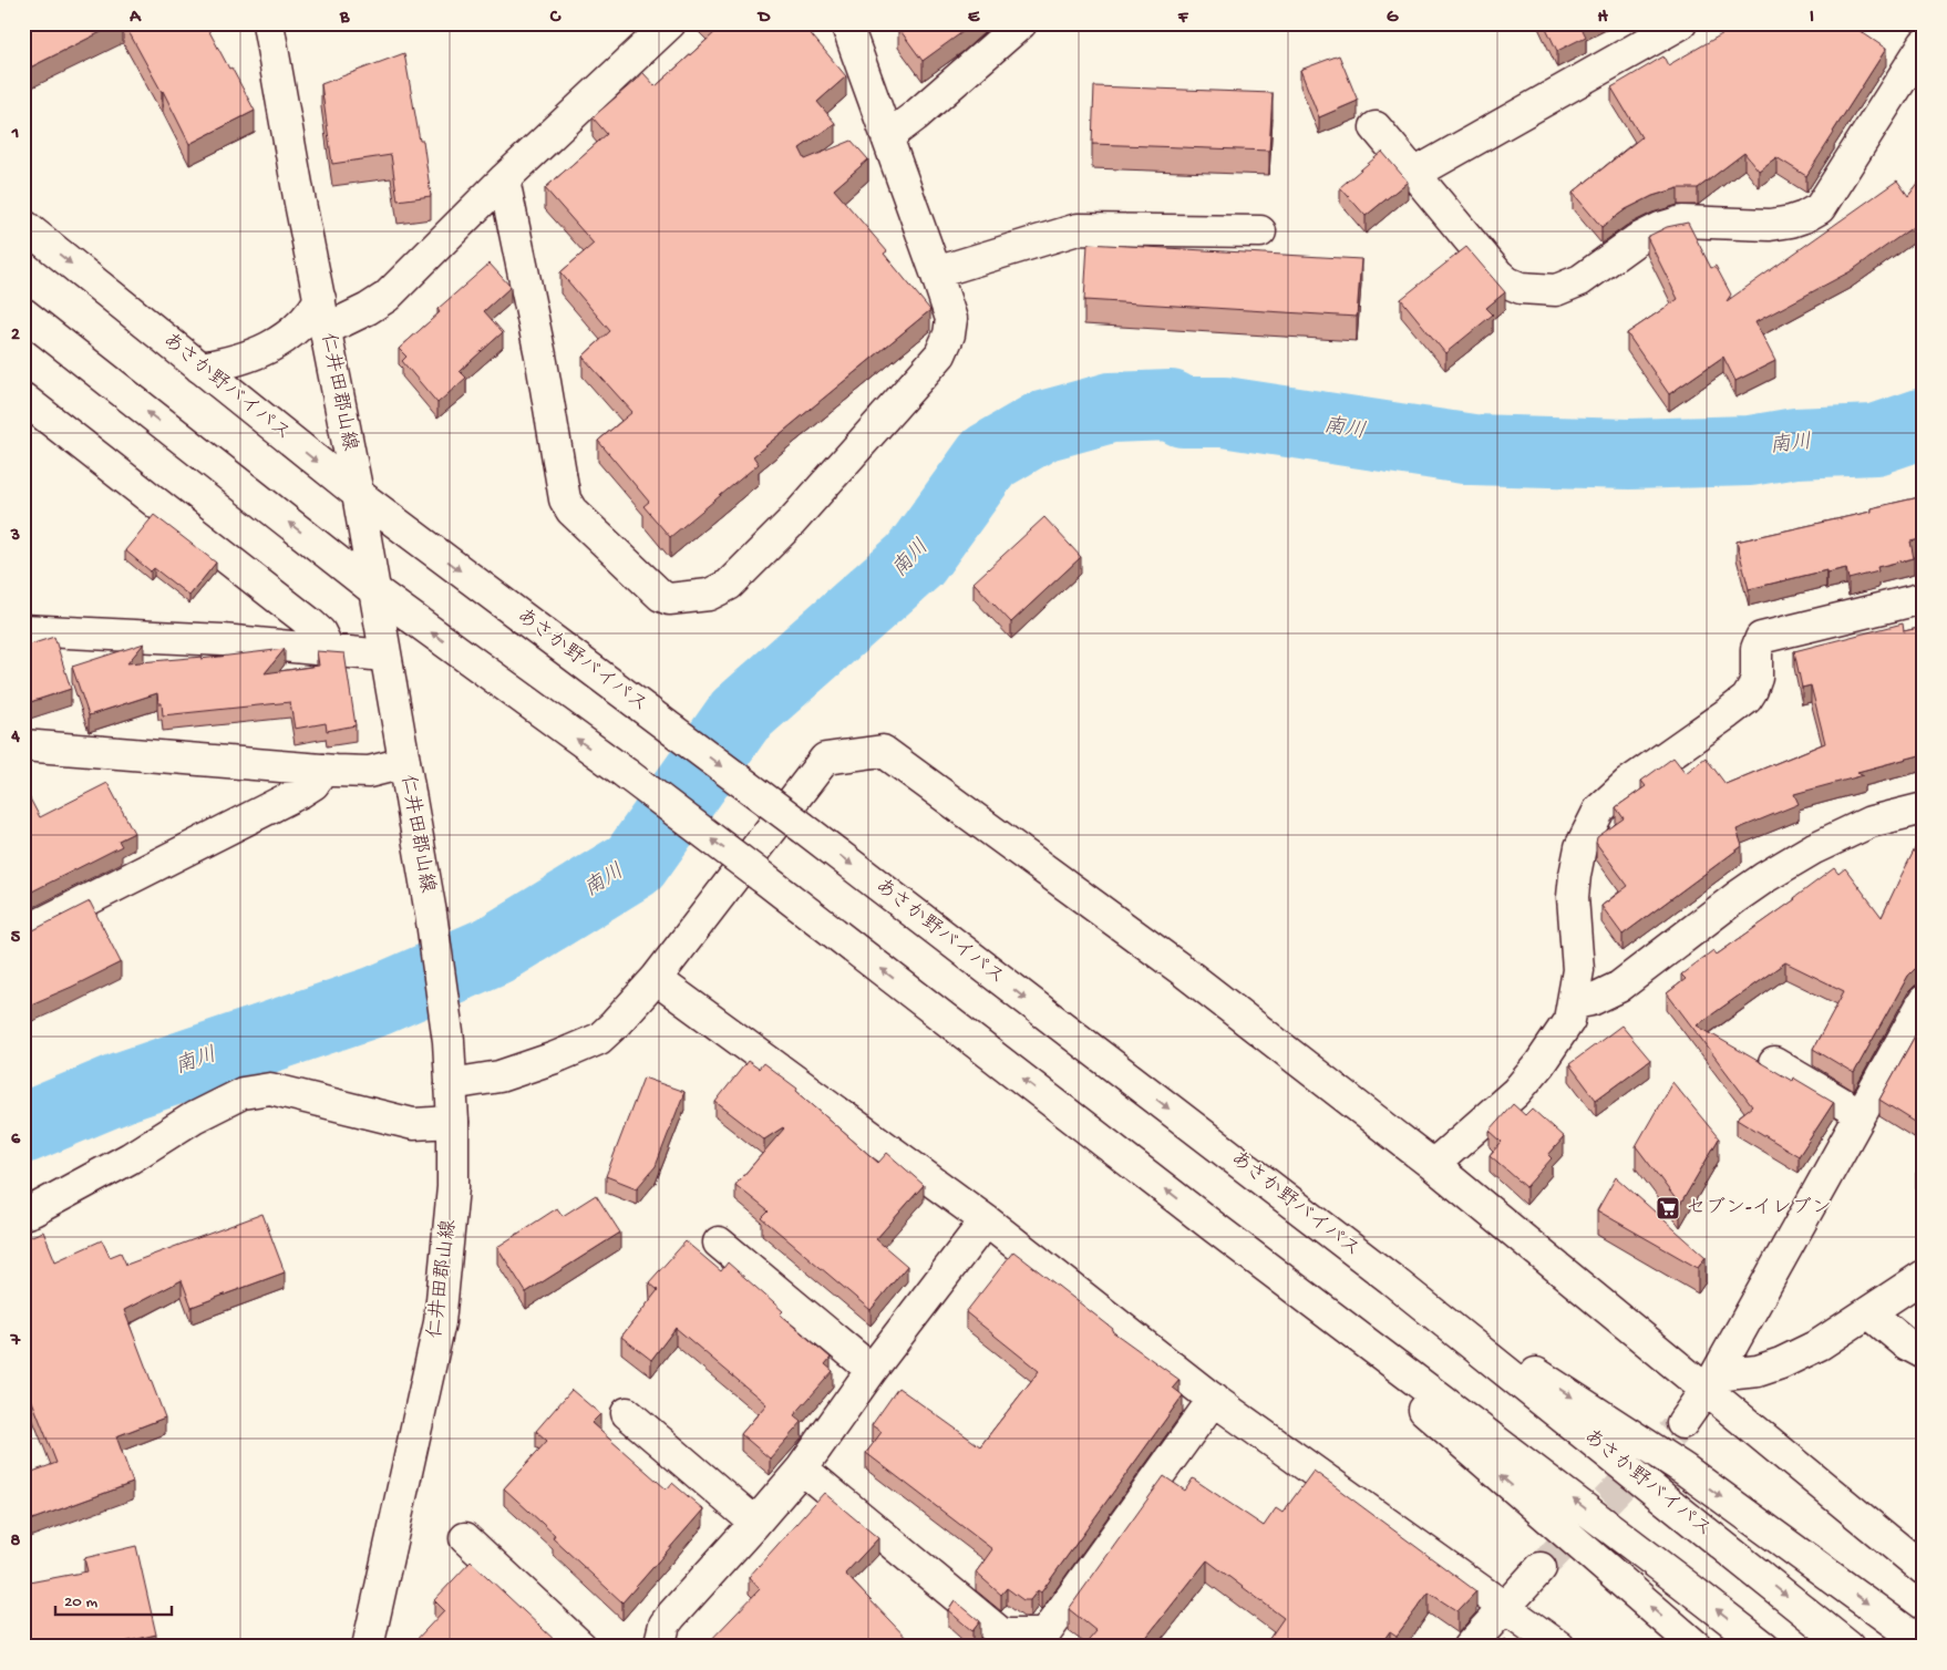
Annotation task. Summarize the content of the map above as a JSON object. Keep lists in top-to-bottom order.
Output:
{
  "streets": {
    "main road": ["あさか野バイパス", "仁井田郡山線"]
  },
  "crossings": [
    ["あさか野バイパス", "仁井田郡山線"]
  ],
  "water": ["南川"],
  "places": {
    "supermarket": ["セブン-イレブン"]
  },
  "scale_bar": "20 m",
  "grid": {
    "columns": [
      "A",
      "B",
      "C",
      "D",
      "E",
      "F",
      "G",
      "H",
      "I"
    ],
    "rows": [
      "1",
      "2",
      "3",
      "4",
      "5",
      "6",
      "7",
      "8"
    ]
  }
}
